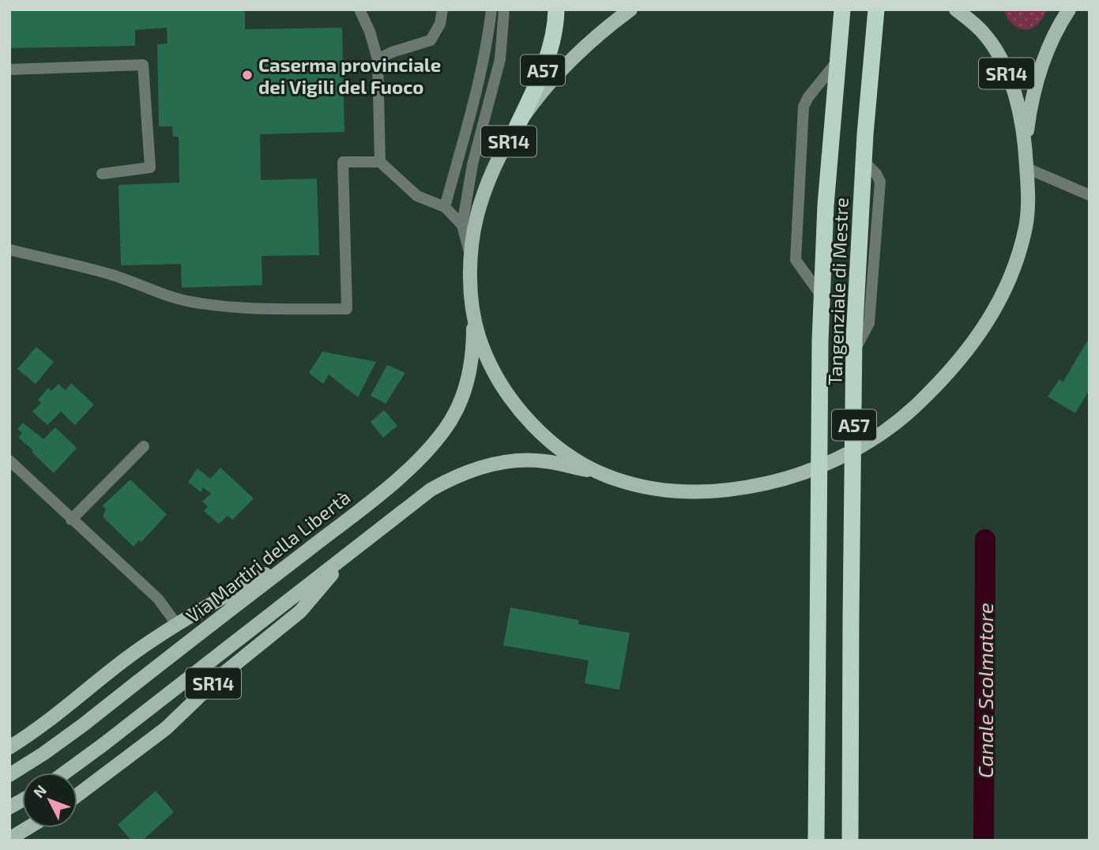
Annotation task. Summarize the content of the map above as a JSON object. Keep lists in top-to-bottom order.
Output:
{
  "streets": {
    "highway": ["A57", "Tangenziale di Mestre"],
    "main road": ["SR14", "Via Martiri della Libertà"]
  },
  "crossings": [
    ["A57", "SR14"],
    ["SR14", "Via Martiri della Libertà"]
  ],
  "water": ["Canale Scolmatore"],
  "places": ["Caserma provinciale dei Vigili del Fuoco"],
  "north": "top left"
}
